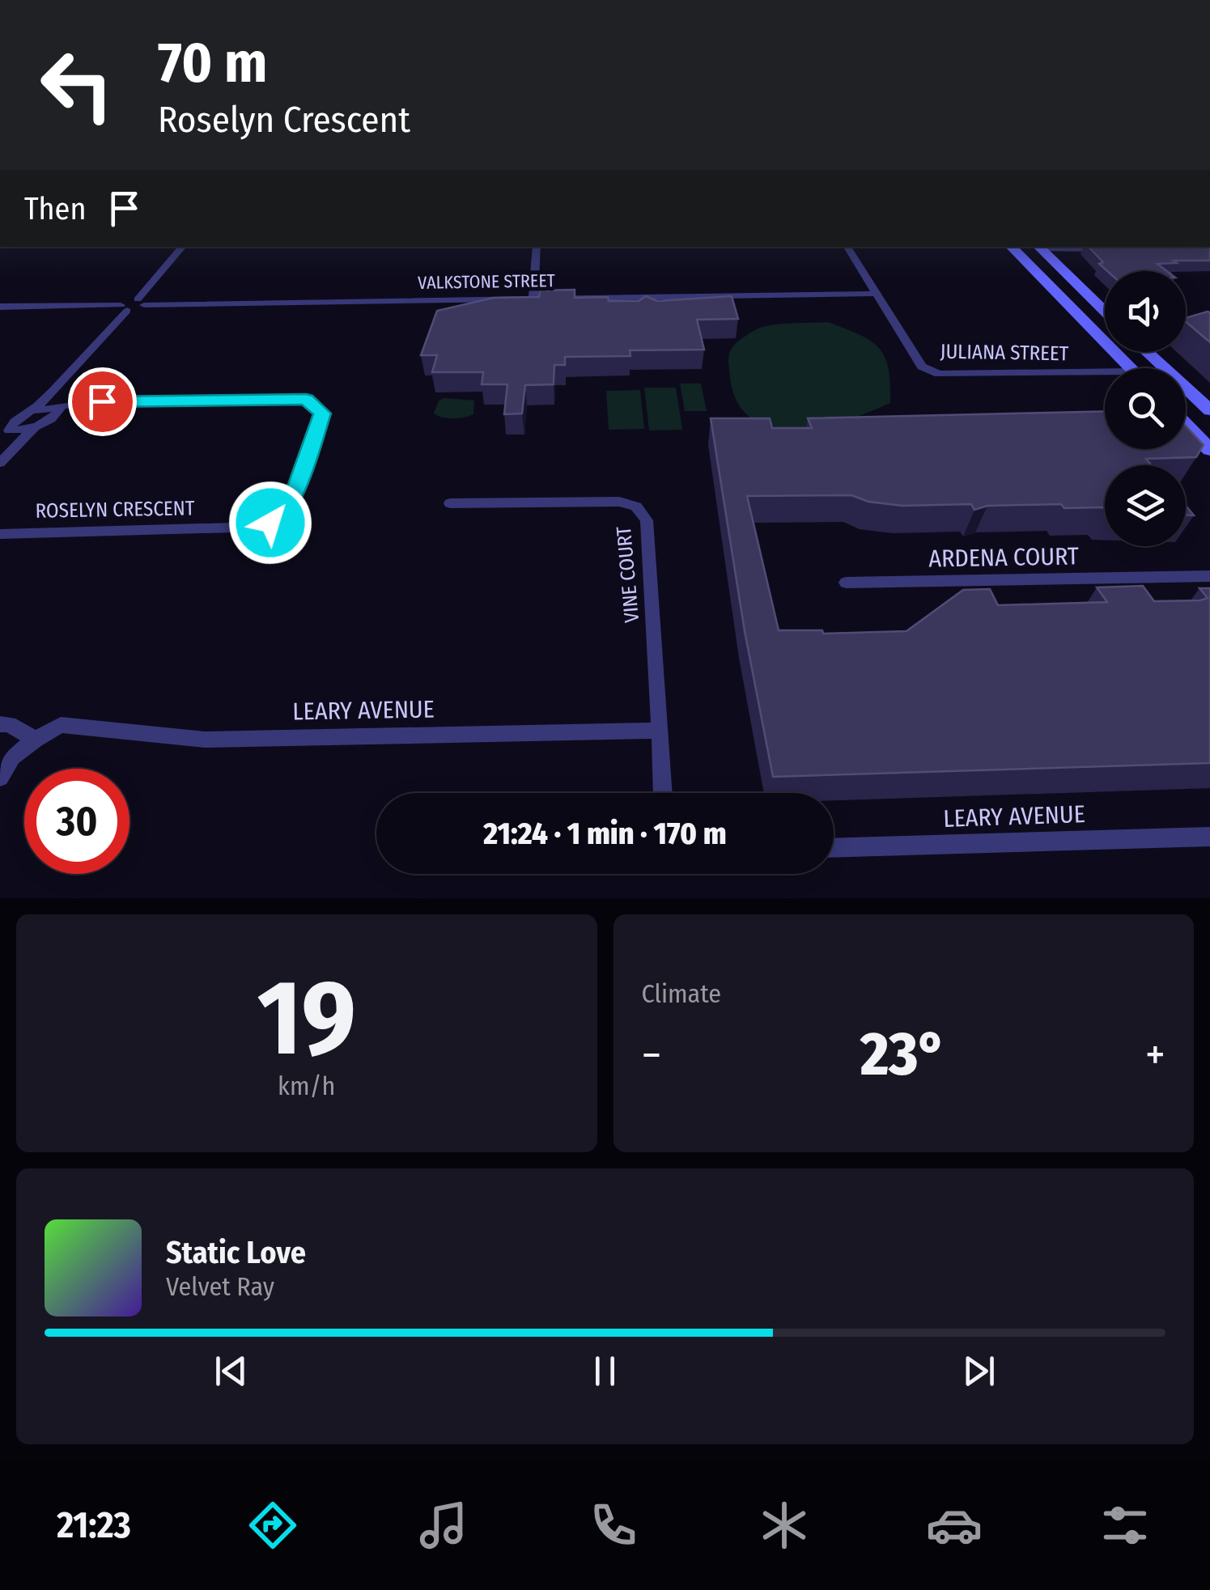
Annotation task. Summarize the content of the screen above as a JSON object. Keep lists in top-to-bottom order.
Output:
{
  "streets": {
    "street": [
      "VALKSTONE STREET",
      "JULIANA STREET",
      "ROSELYN CRESCENT",
      "ARDENA COURT",
      "VINE COURT",
      "LEARY AVENUE"
    ]
  },
  "crossings": [
    ["VALKSTONE STREET", "JULIANA STREET"],
    ["VINE COURT", "LEARY AVENUE"]
  ],
  "page": {
    "turn": ["70 m", "Roselyn Crescent"],
    "then": "Then",
    "limit": "30",
    "trip": "21:24 · 1 min · 170 m",
    "tile": [
      ["19", "km/h"],
      "Climate"
    ],
    "heat": ["−", "23°", "+"],
    "song": ["Static Love", "Velvet Ray"],
    "tabs": "21:23"
  }
}
